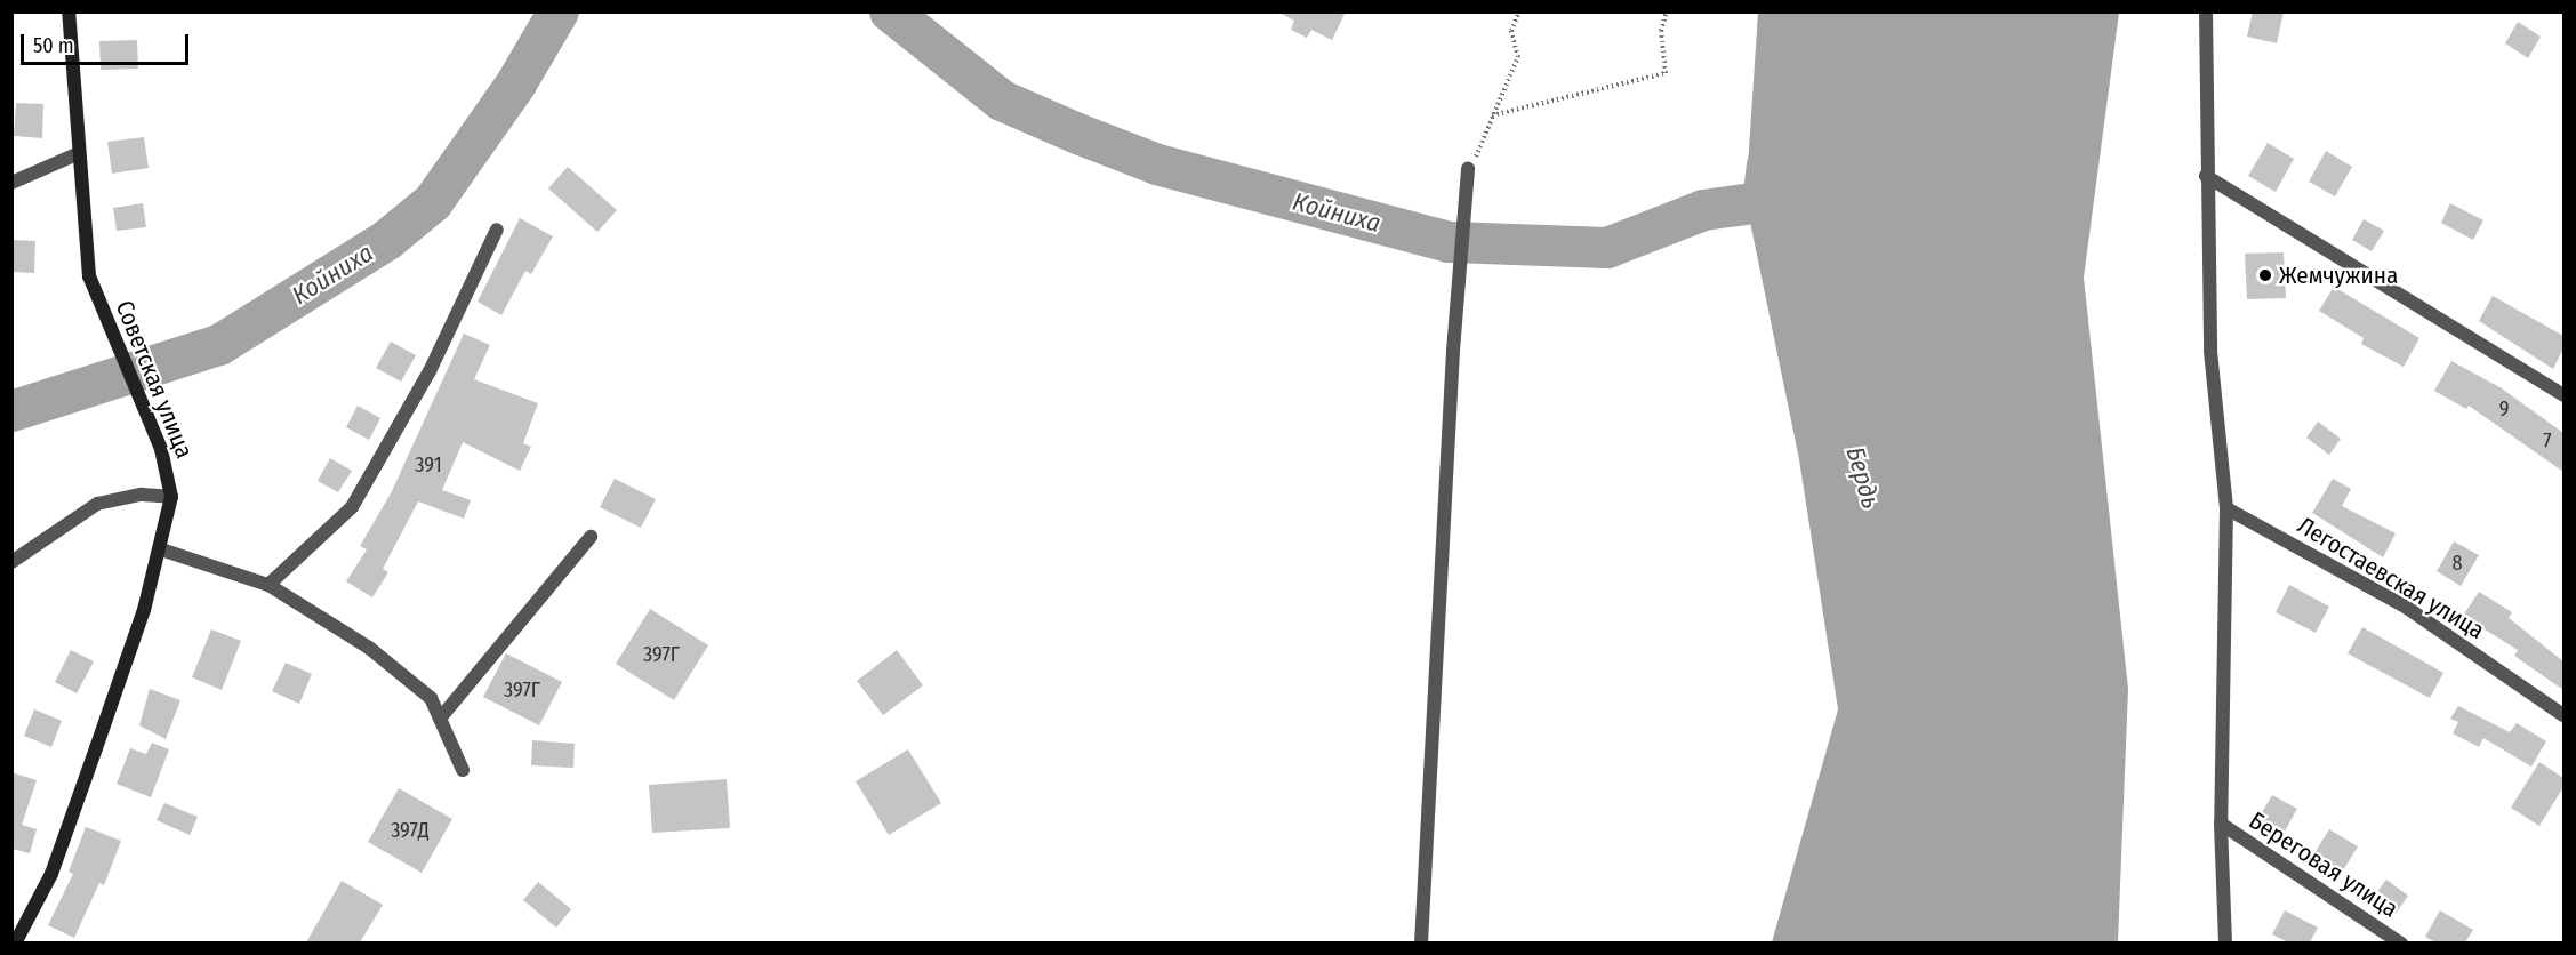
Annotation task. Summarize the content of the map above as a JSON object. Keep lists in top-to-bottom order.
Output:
{
  "streets": {
    "main road": ["Советская улица"],
    "street": ["Легостаевская улица", "Береговая улица"]
  },
  "water": ["Койниха", "Бердь"],
  "places": ["Жемчужина"],
  "house_numbers": [
    "9",
    "7",
    "391",
    "8",
    "397Г",
    "397Г",
    "397Д"
  ],
  "scale_bar": "50 m"
}
